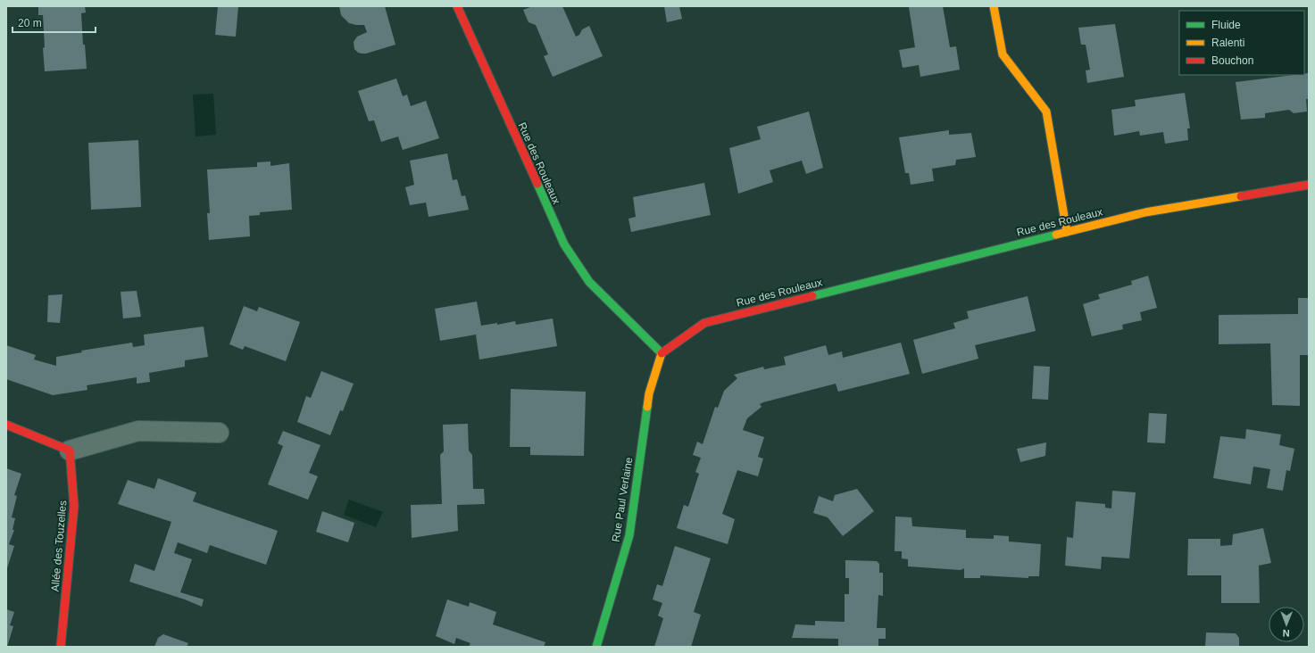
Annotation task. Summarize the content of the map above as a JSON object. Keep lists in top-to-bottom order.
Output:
{
  "streets": {
    "street": ["Rue des Rouleaux", "Rue Paul Verlaine", "Allée des Touzelles"]
  },
  "crossings": [
    ["Rue des Rouleaux", "Rue Paul Verlaine"]
  ],
  "legend": ["Fluide", "Ralenti", "Bouchon"],
  "scale_bar": "20 m",
  "north": "bottom"
}
